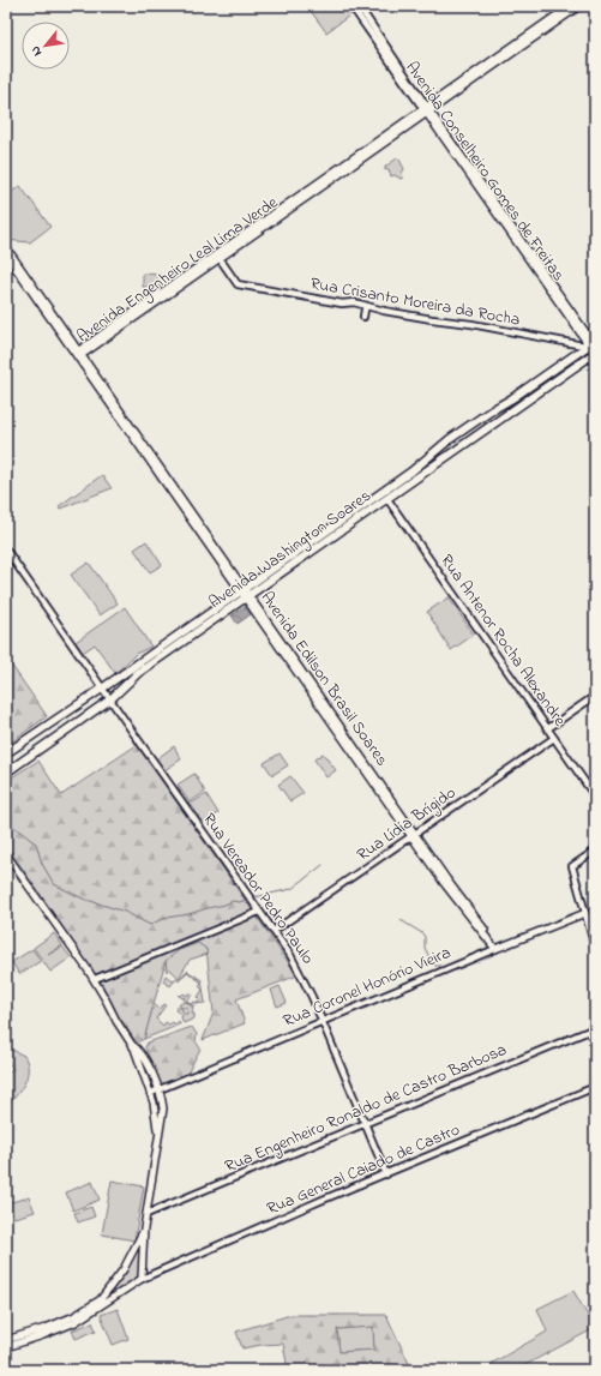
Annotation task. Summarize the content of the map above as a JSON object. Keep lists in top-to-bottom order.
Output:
{
  "streets": {
    "highway": ["Avenida Washington Soares"],
    "main road": [
      "Avenida Conselheiro Gomes de Freitas",
      "Avenida Engenheiro Leal Lima Verde",
      "Avenida Edilson Brasil Soares",
      "Rua Coronel Honório Vieira"
    ],
    "street": [
      "Rua Crisanto Moreira da Rocha",
      "Rua Antenor Rocha Alexandre",
      "Rua Lídia Brígido",
      "Rua Vereador Pedro Paulo",
      "Rua Engenheiro Ronaldo de Castro Barbosa",
      "Rua General Caiado de Castro"
    ]
  },
  "crossings": [
    ["Avenida Conselheiro Gomes de Freitas", "Avenida Engenheiro Leal Lima Verde"],
    ["Avenida Conselheiro Gomes de Freitas", "Rua Crisanto Moreira da Rocha"],
    ["Avenida Conselheiro Gomes de Freitas", "Avenida Washington Soares"],
    ["Avenida Engenheiro Leal Lima Verde", "Rua Crisanto Moreira da Rocha"],
    ["Avenida Engenheiro Leal Lima Verde", "Avenida Edilson Brasil Soares"],
    ["Rua Crisanto Moreira da Rocha", "Avenida Washington Soares"],
    ["Avenida Washington Soares", "Rua Antenor Rocha Alexandre"],
    ["Avenida Washington Soares", "Avenida Edilson Brasil Soares"],
    ["Avenida Washington Soares", "Rua Vereador Pedro Paulo"],
    ["Rua Antenor Rocha Alexandre", "Rua Lídia Brígido"],
    ["Avenida Edilson Brasil Soares", "Rua Lídia Brígido"],
    ["Avenida Edilson Brasil Soares", "Rua Coronel Honório Vieira"],
    ["Rua Lídia Brígido", "Rua Vereador Pedro Paulo"],
    ["Rua Vereador Pedro Paulo", "Rua Coronel Honório Vieira"],
    ["Rua Vereador Pedro Paulo", "Rua Engenheiro Ronaldo de Castro Barbosa"],
    ["Rua Vereador Pedro Paulo", "Rua General Caiado de Castro"]
  ],
  "north": "bottom left"
}
